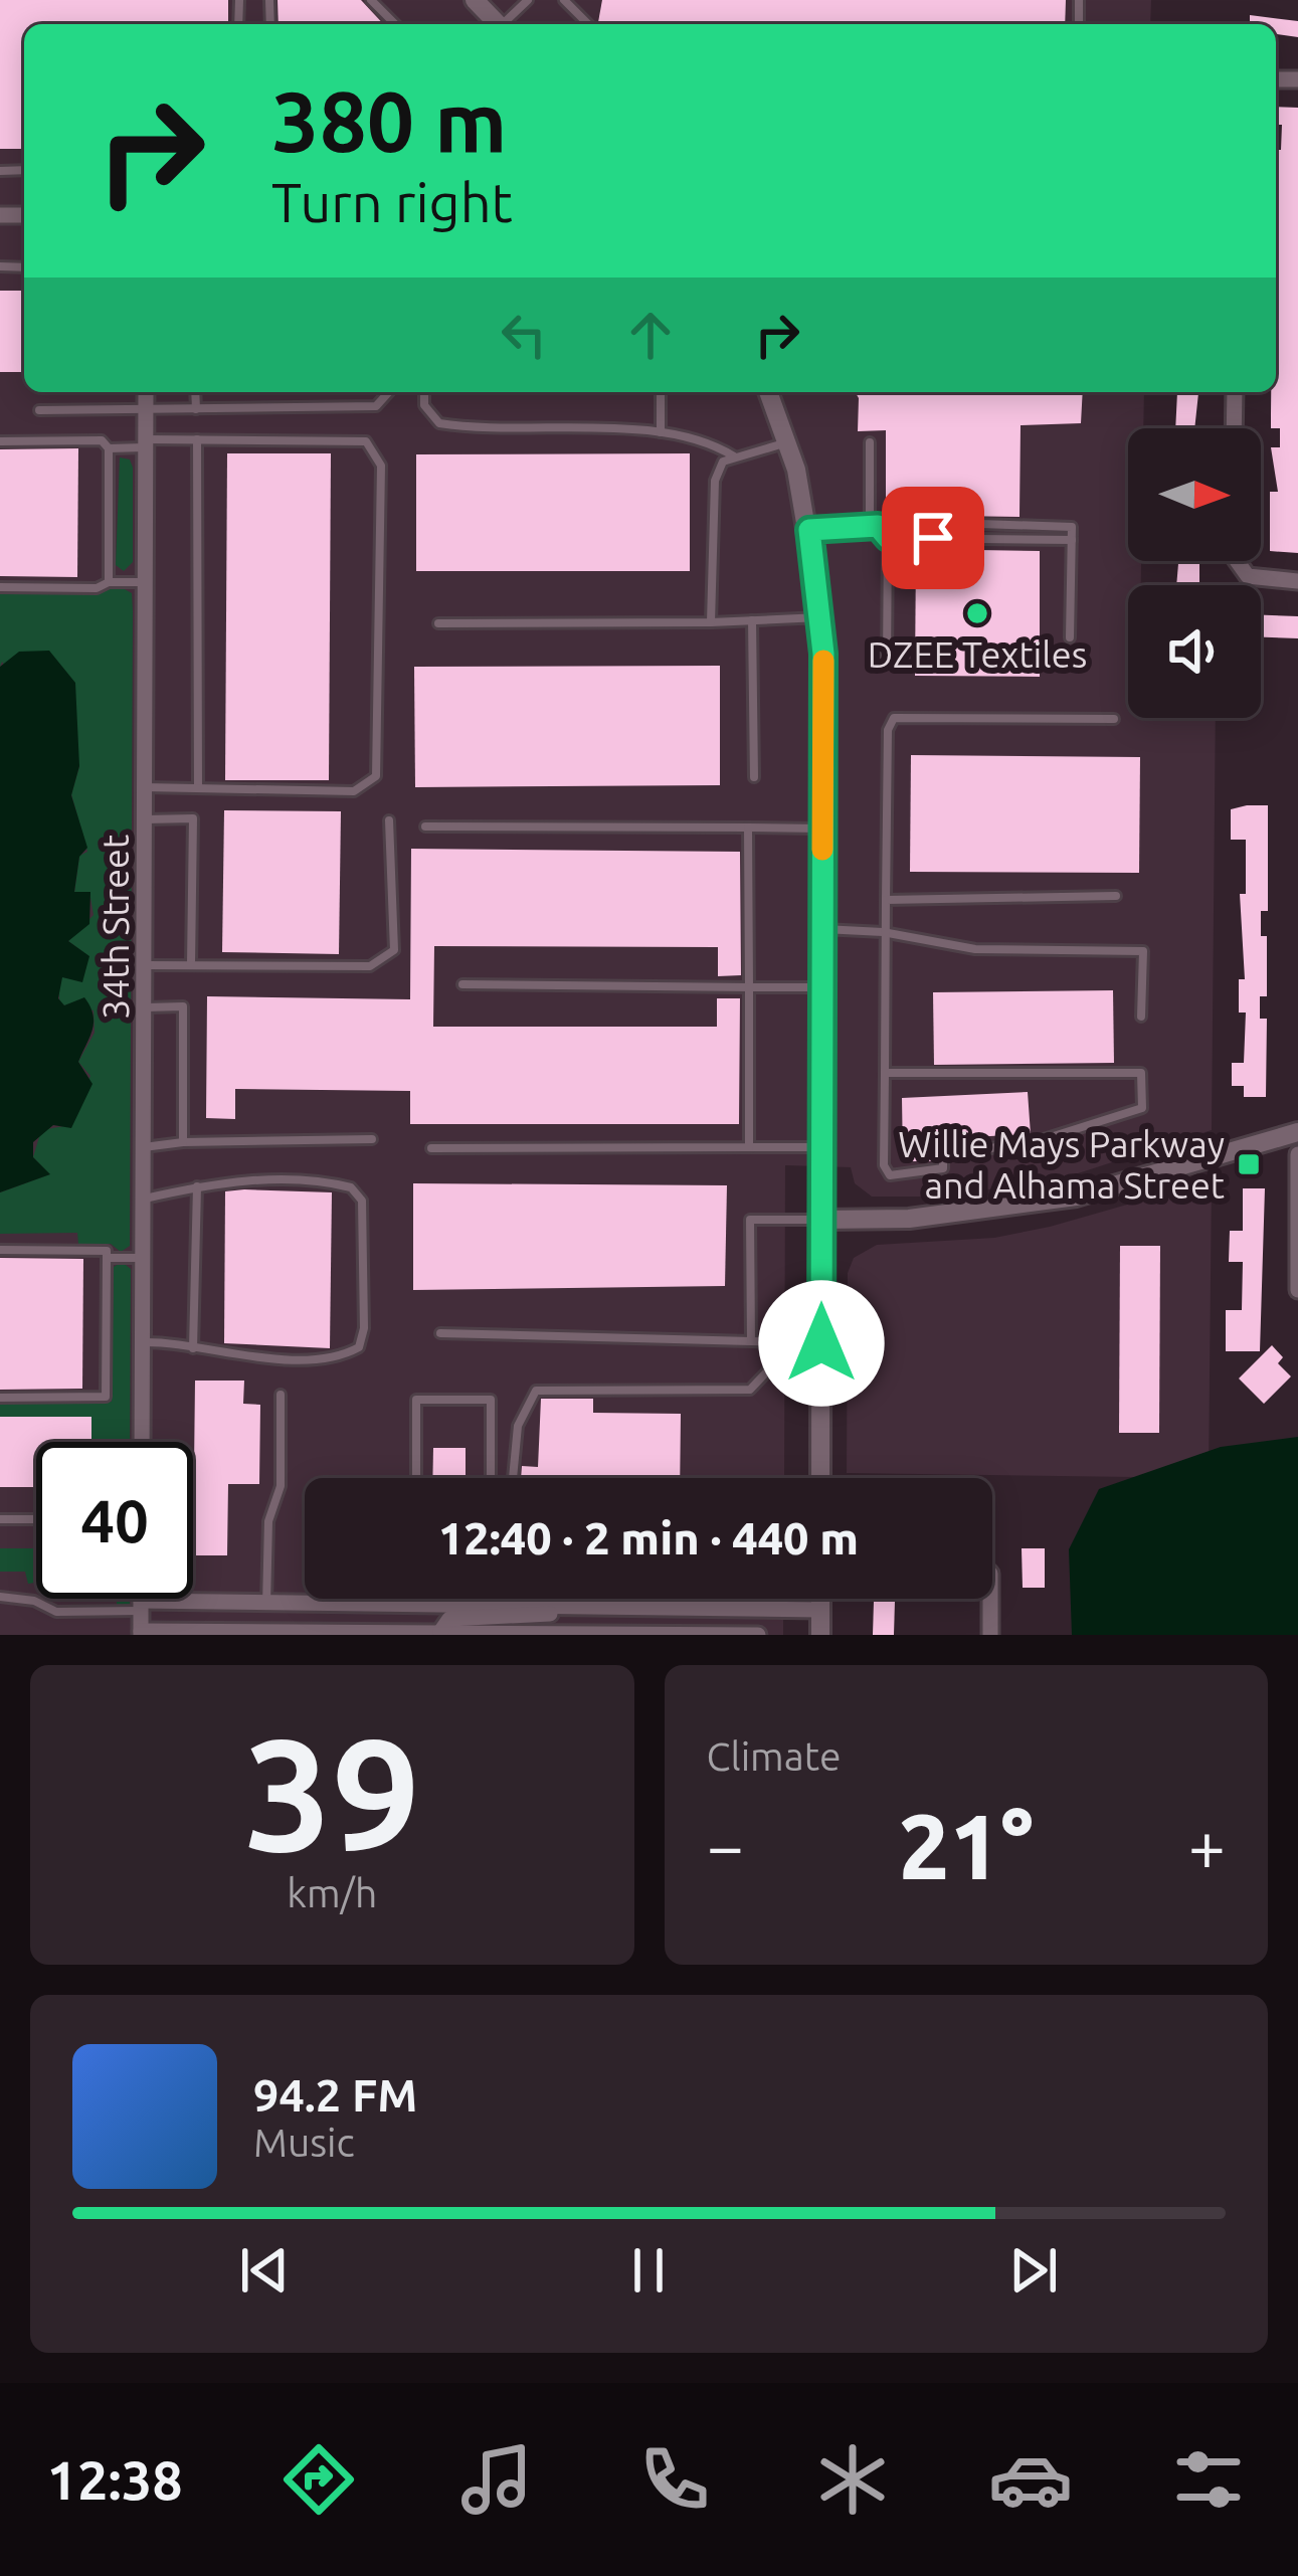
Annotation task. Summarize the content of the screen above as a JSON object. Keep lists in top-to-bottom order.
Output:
{
  "streets": {
    "street": ["34th Street"]
  },
  "places": {
    "other": ["DZEE Textiles"],
    "transit": ["Willie Mays Parkway and Alhama Street"]
  },
  "north": "right",
  "page": {
    "turn": ["380 m", "Turn right"],
    "limit": "40",
    "trip": "12:40 · 2 min · 440 m",
    "tile": [
      ["39", "km/h"],
      "Climate"
    ],
    "heat": ["−", "21°", "+"],
    "song": ["94.2 FM", "Music"],
    "tabs": "12:38"
  }
}
